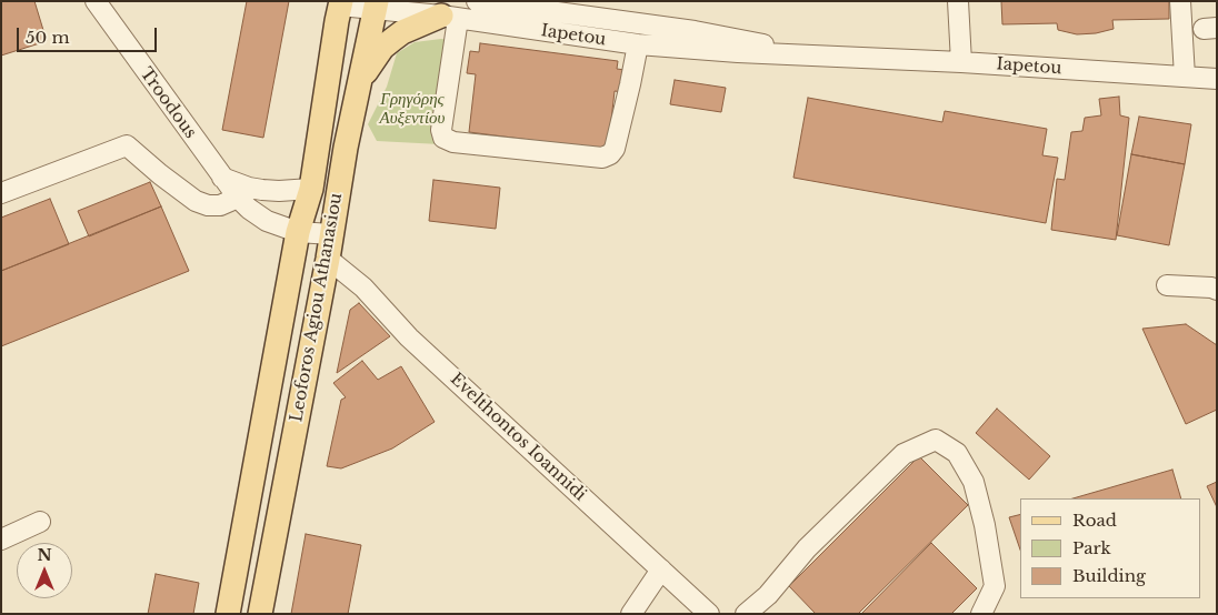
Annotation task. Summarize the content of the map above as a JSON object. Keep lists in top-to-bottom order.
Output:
{
  "streets": {
    "main road": ["Leoforos Agiou Athanasiou"],
    "street": ["Iapetou", "Troodous", "Evelthontos Ioannidi"]
  },
  "crossings": [
    ["Iapetou", "Leoforos Agiou Athanasiou"],
    ["Troodous", "Leoforos Agiou Athanasiou"],
    ["Leoforos Agiou Athanasiou", "Evelthontos Ioannidi"]
  ],
  "parks": ["Γρηγόρης Αυξεντίου"],
  "legend": ["Road", "Park", "Building"],
  "scale_bar": "50 m",
  "north": "top"
}
